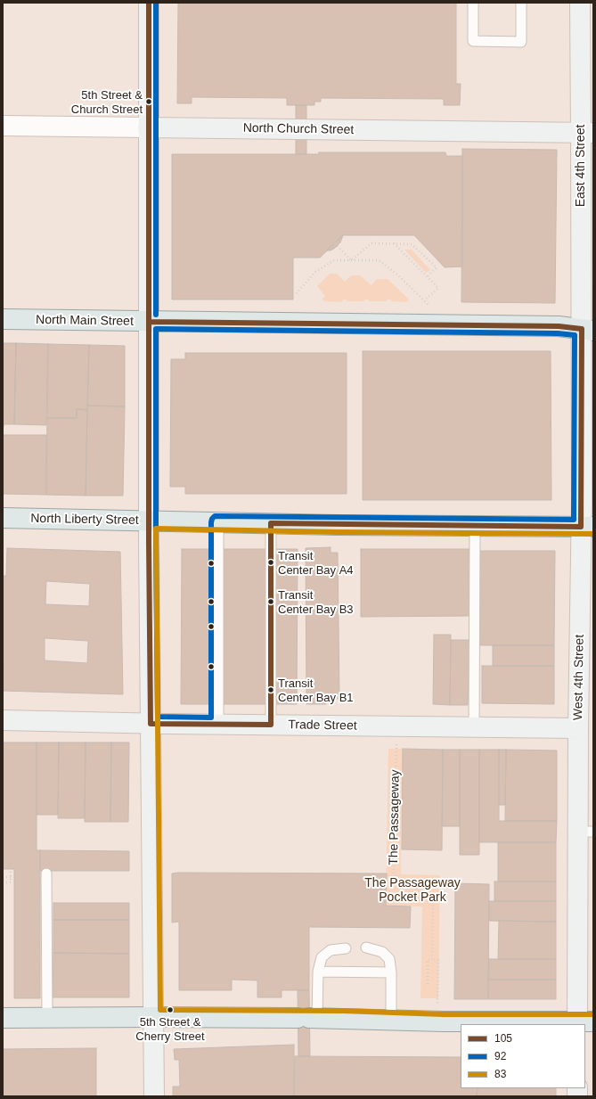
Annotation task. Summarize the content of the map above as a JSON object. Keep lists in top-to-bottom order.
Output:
{
  "streets": {
    "main road": [
      "North Church Street",
      "East 4th Street",
      "North Main Street",
      "North Liberty Street",
      "West 4th Street",
      "Trade Street"
    ],
    "path": ["The Passageway"]
  },
  "crossings": [
    ["North Church Street", "East 4th Street"],
    ["East 4th Street", "North Main Street"],
    ["East 4th Street", "West 4th Street"],
    ["North Main Street", "West 4th Street"],
    ["North Liberty Street", "West 4th Street"],
    ["West 4th Street", "Trade Street"],
    ["Trade Street", "The Passageway"]
  ],
  "parks": ["The Passageway Pocket Park"],
  "places": [
    "5th Street & Church Street",
    "Transit Center Bay A4",
    "Transit Center Bay B3",
    "Transit Center Bay B1",
    "5th Street & Cherry Street"
  ],
  "lines": ["transit line 105", "transit line 92", "transit line 83"],
  "legend": ["105", "92", "83"]
}
